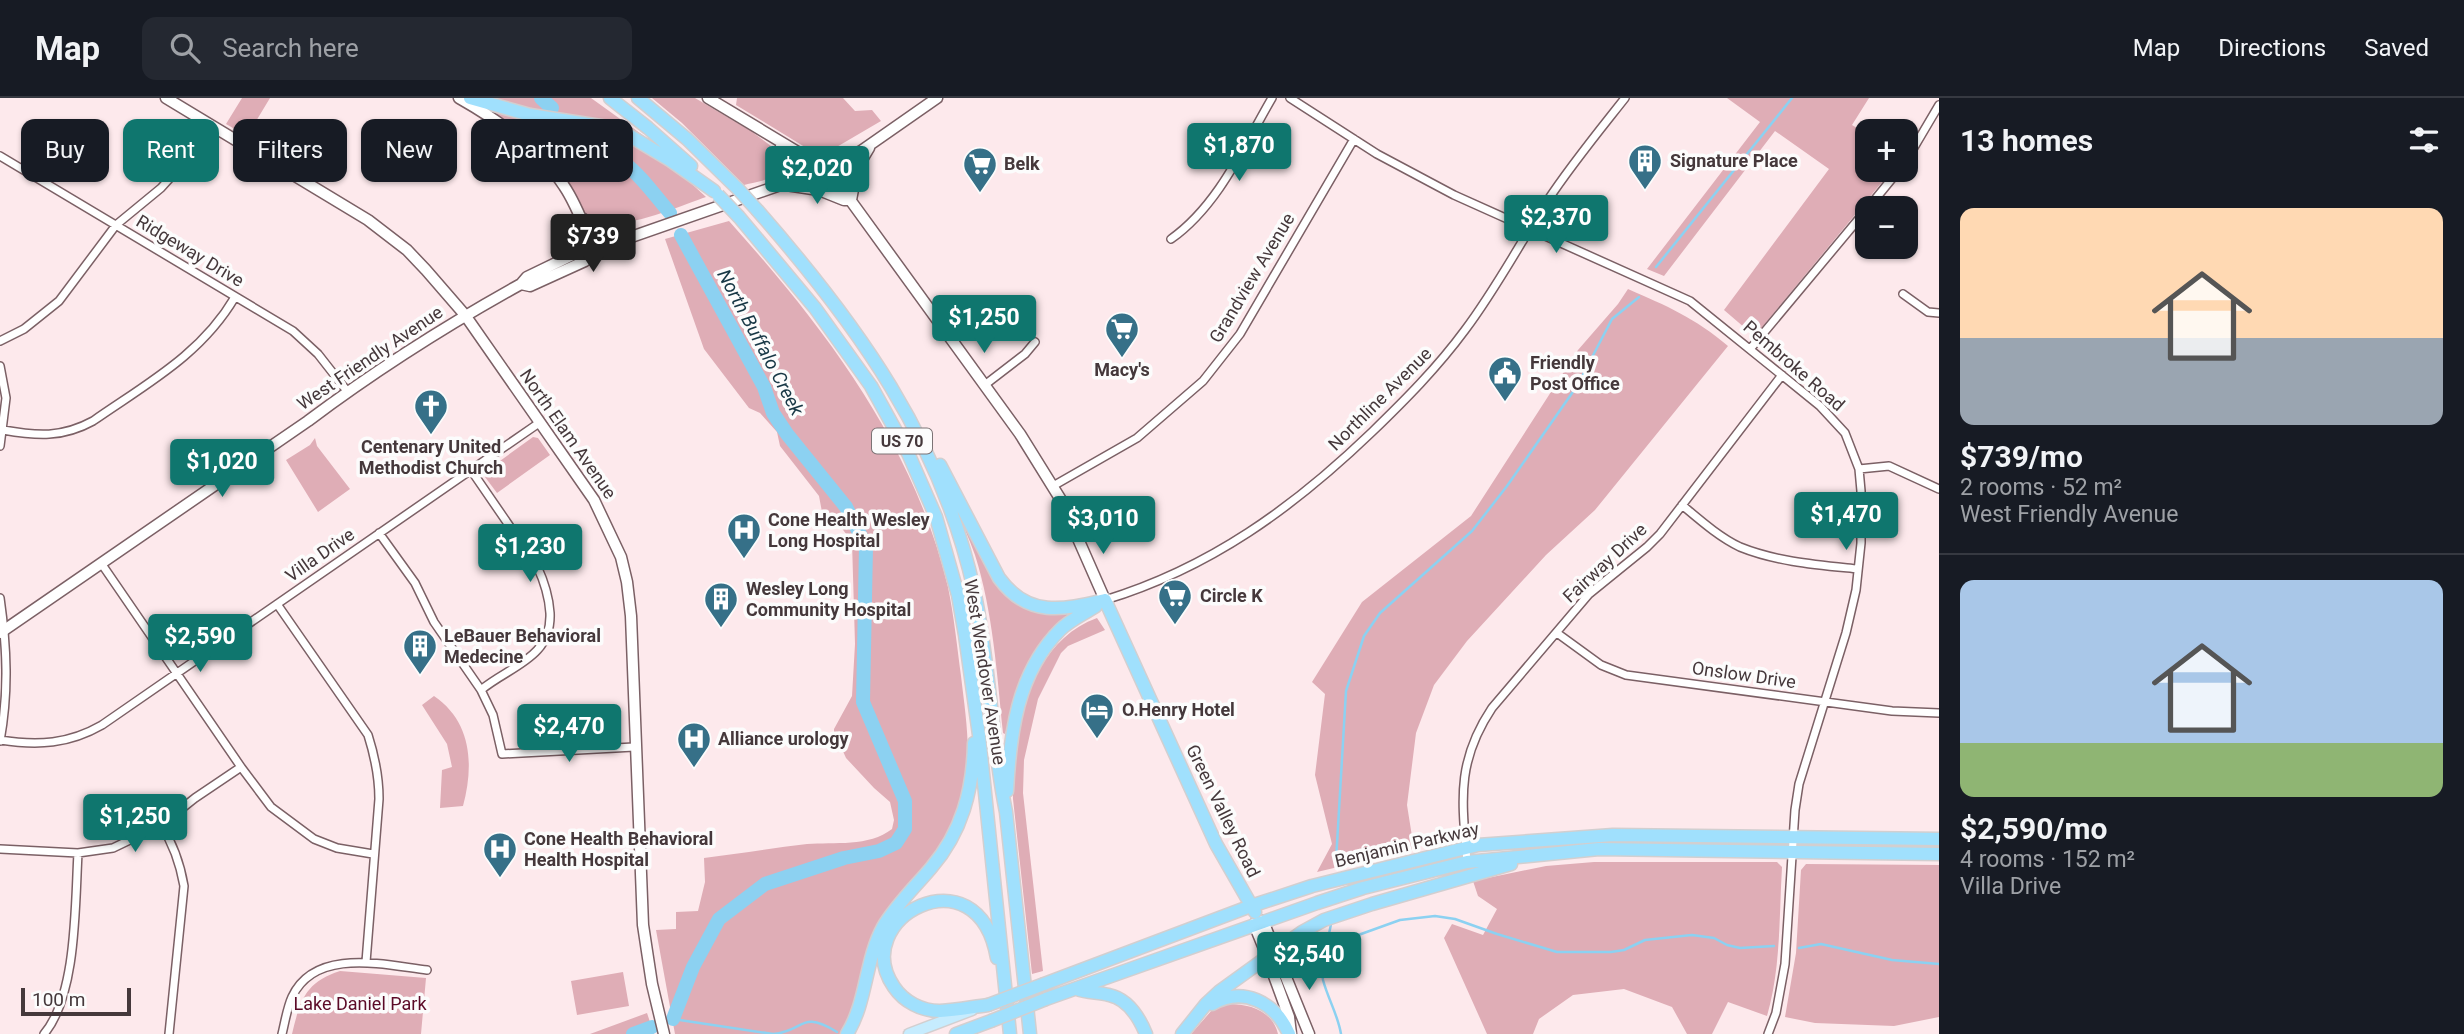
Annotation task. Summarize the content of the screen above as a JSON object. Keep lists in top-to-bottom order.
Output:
{
  "streets": {
    "highway": [
      "US 70",
      "West Wendover Avenue",
      "Green Valley Road",
      "Benjamin Parkway"
    ],
    "main road": ["West Friendly Avenue", "North Elam Avenue"],
    "street": [
      "Ridgeway Drive",
      "Grandview Avenue",
      "Pembroke Road",
      "Northline Avenue",
      "Villa Drive",
      "Fairway Drive",
      "Onslow Drive"
    ]
  },
  "crossings": [
    ["Ridgeway Drive", "West Friendly Avenue"],
    ["Grandview Avenue", "Pembroke Road"],
    ["Grandview Avenue", "Green Valley Road"],
    ["West Friendly Avenue", "North Elam Avenue"],
    ["West Friendly Avenue", "Green Valley Road"],
    ["Pembroke Road", "Northline Avenue"],
    ["Pembroke Road", "Fairway Drive"],
    ["Pembroke Road", "Onslow Drive"],
    ["Pembroke Road", "Benjamin Parkway"],
    ["Northline Avenue", "Green Valley Road"],
    ["North Elam Avenue", "Villa Drive"],
    ["Fairway Drive", "Onslow Drive"],
    ["Fairway Drive", "Benjamin Parkway"],
    ["Green Valley Road", "Benjamin Parkway"]
  ],
  "water": ["North Buffalo Creek"],
  "parks": ["Lake Daniel Park"],
  "places": {
    "building": ["Signature Place", "Wesley Long Community Hospital", "LeBauer Behavioral Medecine"],
    "supermarket": ["Belk", "Macy's", "Circle K"],
    "public building": ["Friendly Post Office"],
    "church": ["Centenary United Methodist Church"],
    "hospital": ["Cone Health Wesley Long Hospital", "Alliance urology", "Cone Health Behavioral Health Hospital"],
    "hotel": ["O.Henry Hotel"]
  },
  "scale_bar": "100 m",
  "page": {
    "header": "Map",
    "search": "Search here",
    "nav": ["Map", "Directions", "Saved"],
    "heading": "13 homes",
    "map_buttons": ["+", "−"],
    "chip": [
      "Buy",
      "Rent",
      "Filters",
      "New",
      "Apartment"
    ],
    "price": [
      "$1,870",
      "$2,020",
      "$2,370",
      "$739",
      "$1,250",
      "$1,020",
      "$1,470",
      "$3,010",
      "$1,230",
      "$2,590",
      "$2,470",
      "$1,250",
      "$2,540"
    ],
    "list": [
      {
        "name": "$739/mo",
        "note": "2 rooms · 52 m² · West Friendly Avenue"
      },
      {
        "name": "$2,590/mo",
        "note": "4 rooms · 152 m² · Villa Drive"
      }
    ],
    "scale": "100 m"
  }
}
